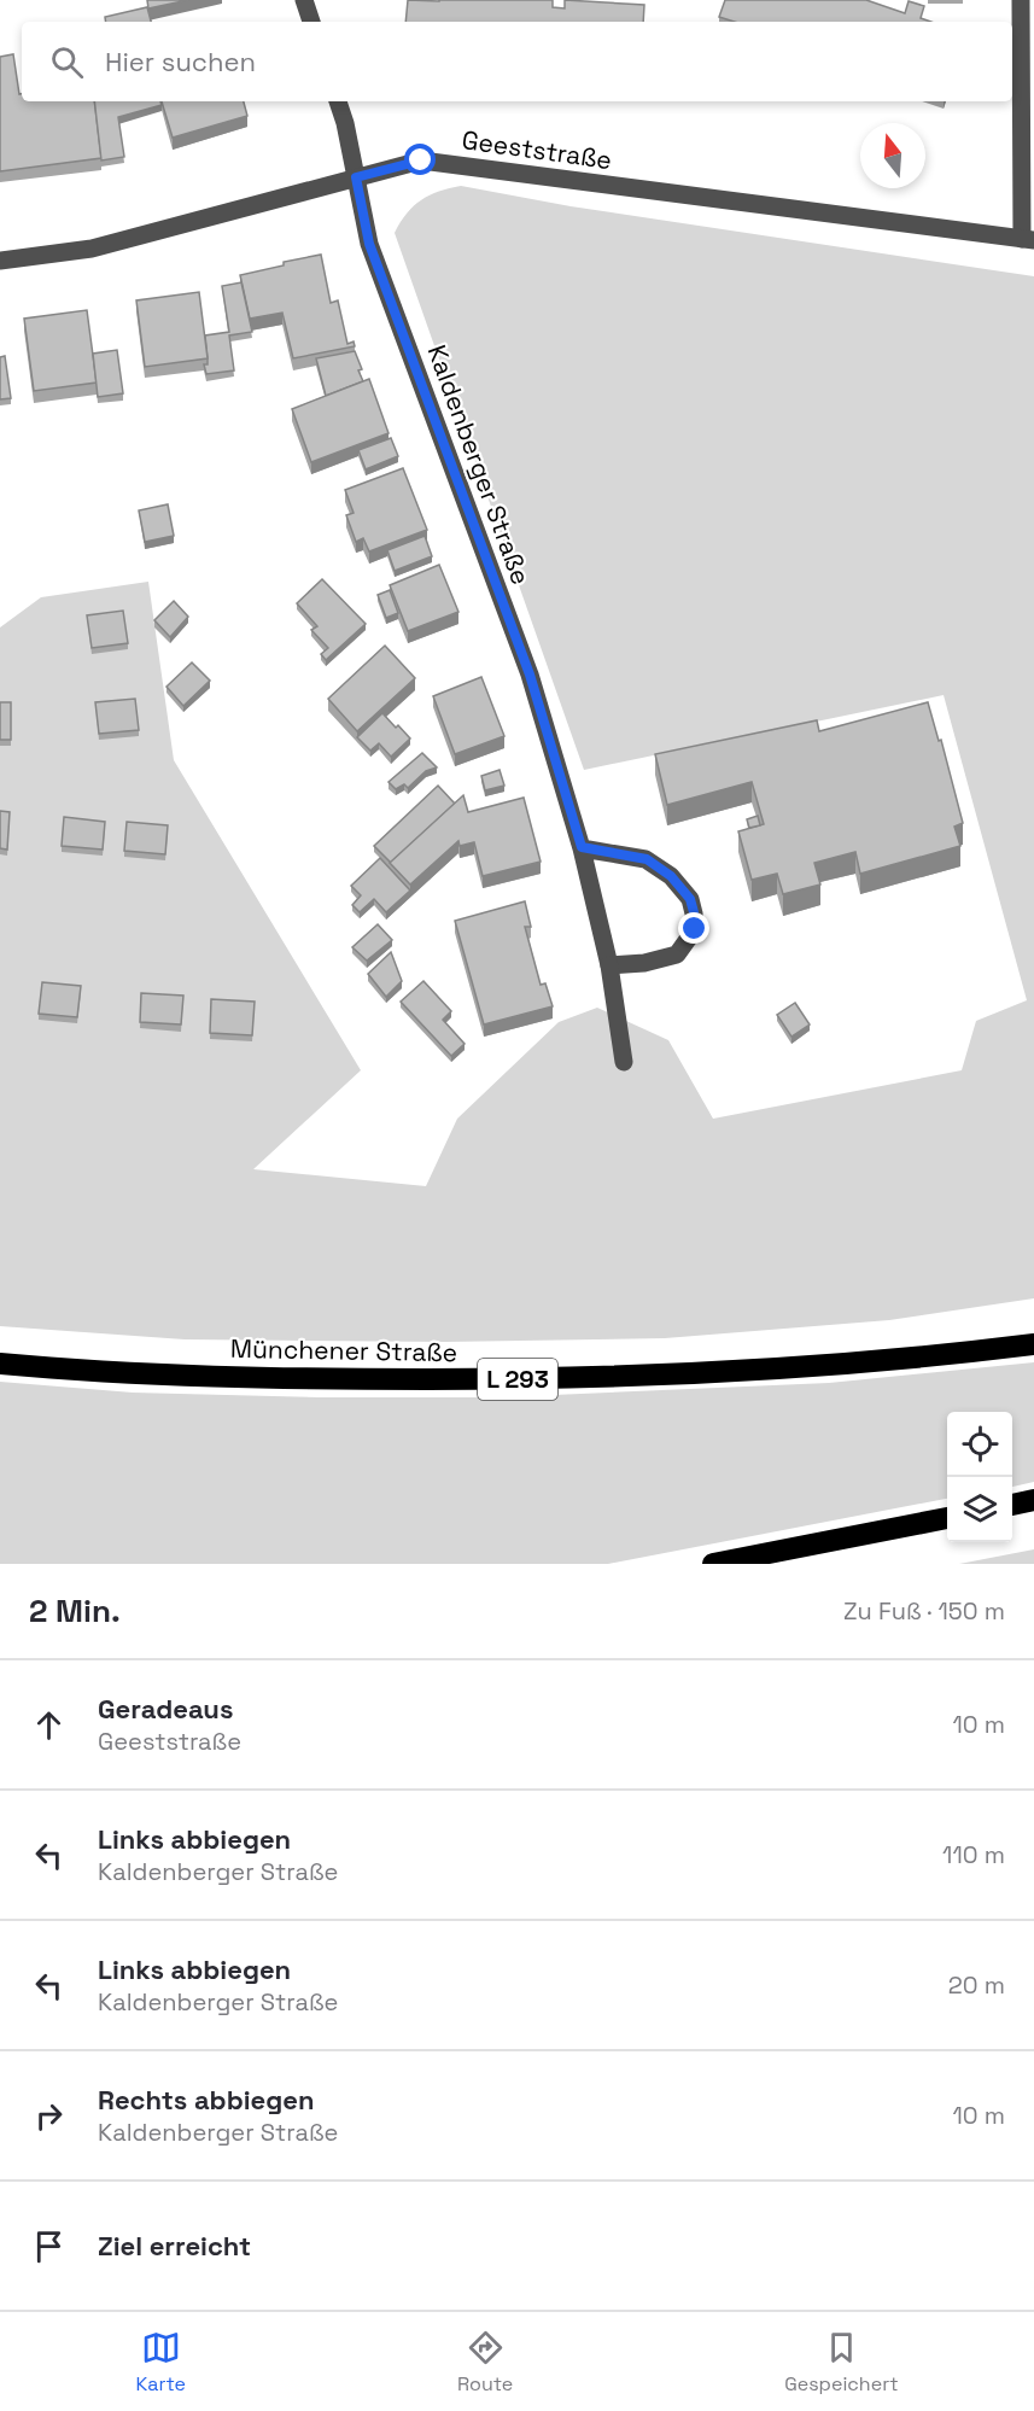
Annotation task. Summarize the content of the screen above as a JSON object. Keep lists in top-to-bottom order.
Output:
{
  "streets": {
    "highway": ["Münchener Straße", "L 293"],
    "street": ["Geeststraße", "Kaldenberger Straße"]
  },
  "crossings": [
    ["Geeststraße", "Kaldenberger Straße"]
  ],
  "north": "top",
  "page": {
    "search": "Hier suchen",
    "heading": ["2 Min.", "Zu Fuß · 150 m"],
    "list": [
      ["Geradeaus", "Geeststraße", "10 m"],
      ["Links abbiegen", "Kaldenberger Straße", "110 m"],
      ["Links abbiegen", "Kaldenberger Straße", "20 m"],
      ["Rechts abbiegen", "Kaldenberger Straße", "10 m"],
      "Ziel erreicht"
    ],
    "nav": ["Karte", "Route", "Gespeichert"]
  }
}
